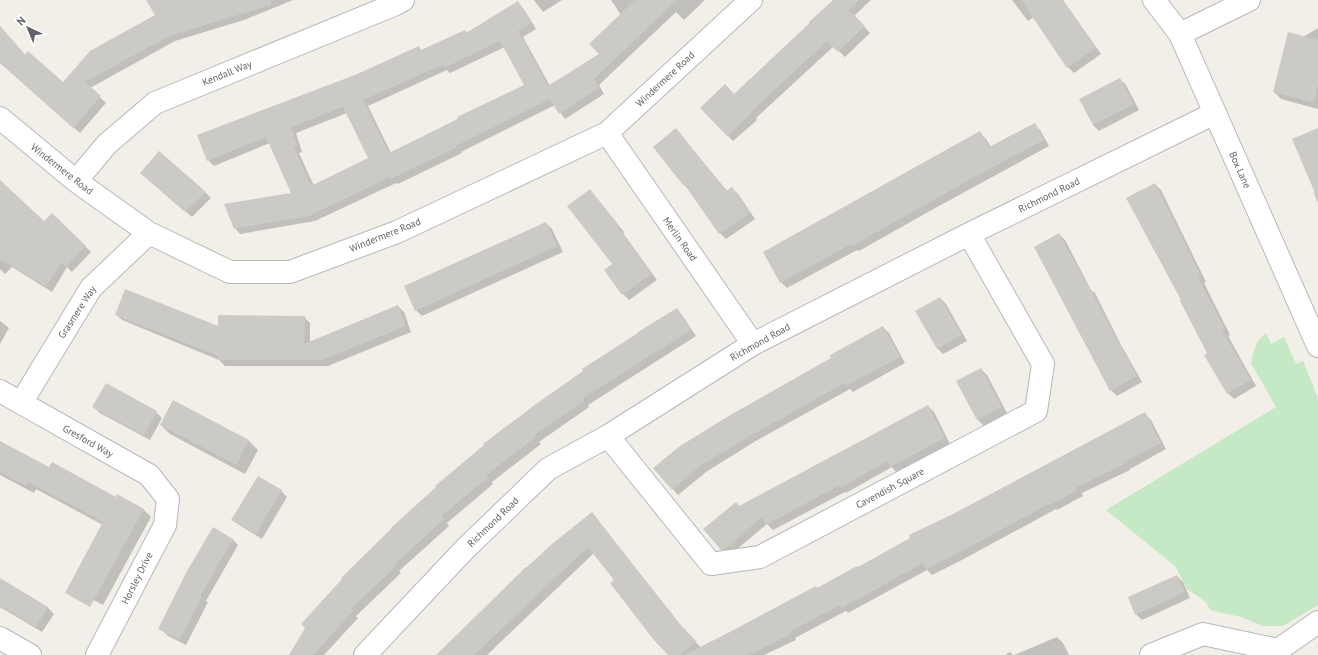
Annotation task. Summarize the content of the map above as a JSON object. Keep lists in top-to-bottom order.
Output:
{
  "streets": {
    "street": [
      "Kendall Way",
      "Windermere Road",
      "Box Lane",
      "Richmond Road",
      "Merlin Road",
      "Grasmere Way",
      "Gresford Way",
      "Cavendish Square",
      "Horsley Drive"
    ]
  },
  "crossings": [
    ["Kendall Way", "Windermere Road"],
    ["Windermere Road", "Merlin Road"],
    ["Windermere Road", "Grasmere Way"],
    ["Box Lane", "Richmond Road"],
    ["Richmond Road", "Merlin Road"],
    ["Richmond Road", "Cavendish Square"],
    ["Grasmere Way", "Gresford Way"],
    ["Gresford Way", "Horsley Drive"]
  ],
  "north": "top left"
}
